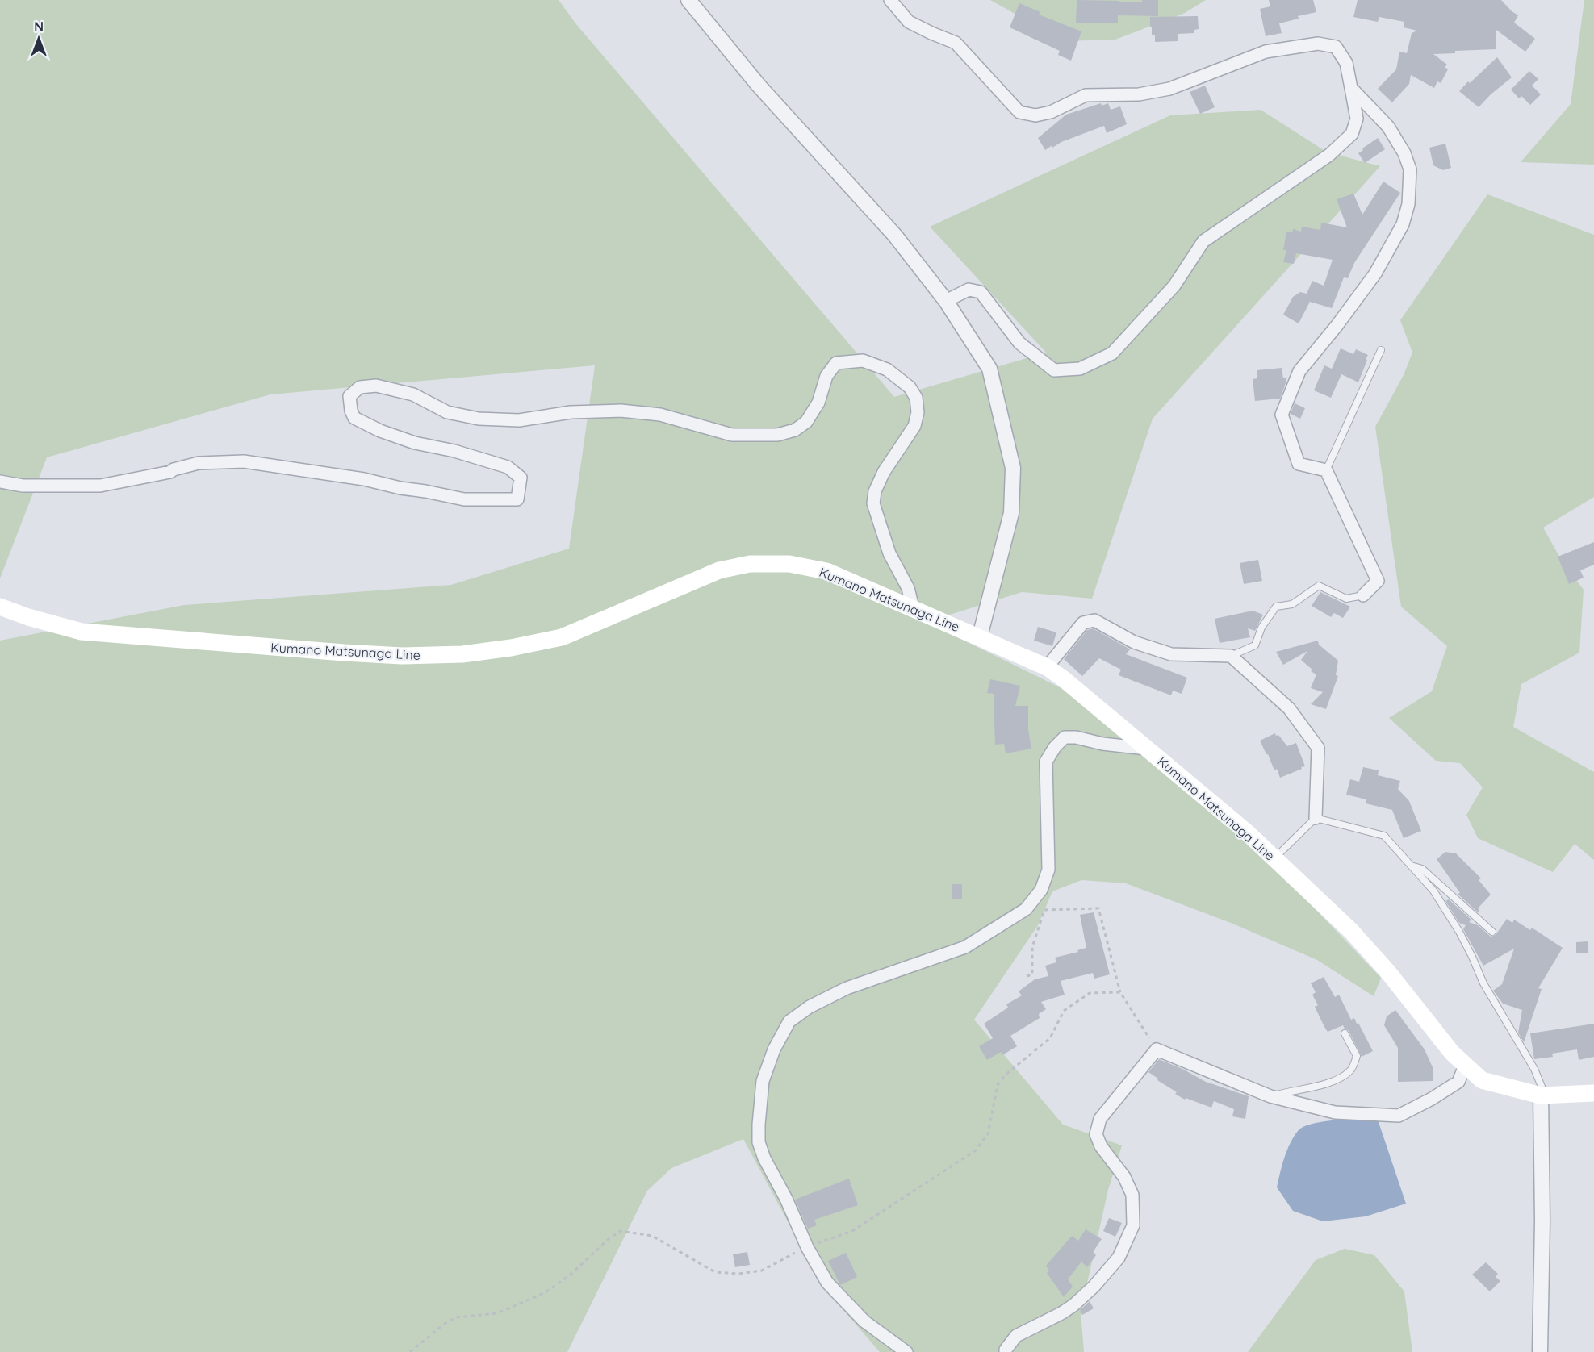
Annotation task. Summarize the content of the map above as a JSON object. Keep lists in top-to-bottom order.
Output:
{
  "streets": {
    "main road": ["Kumano Matsunaga Line"]
  },
  "north": "top"
}
